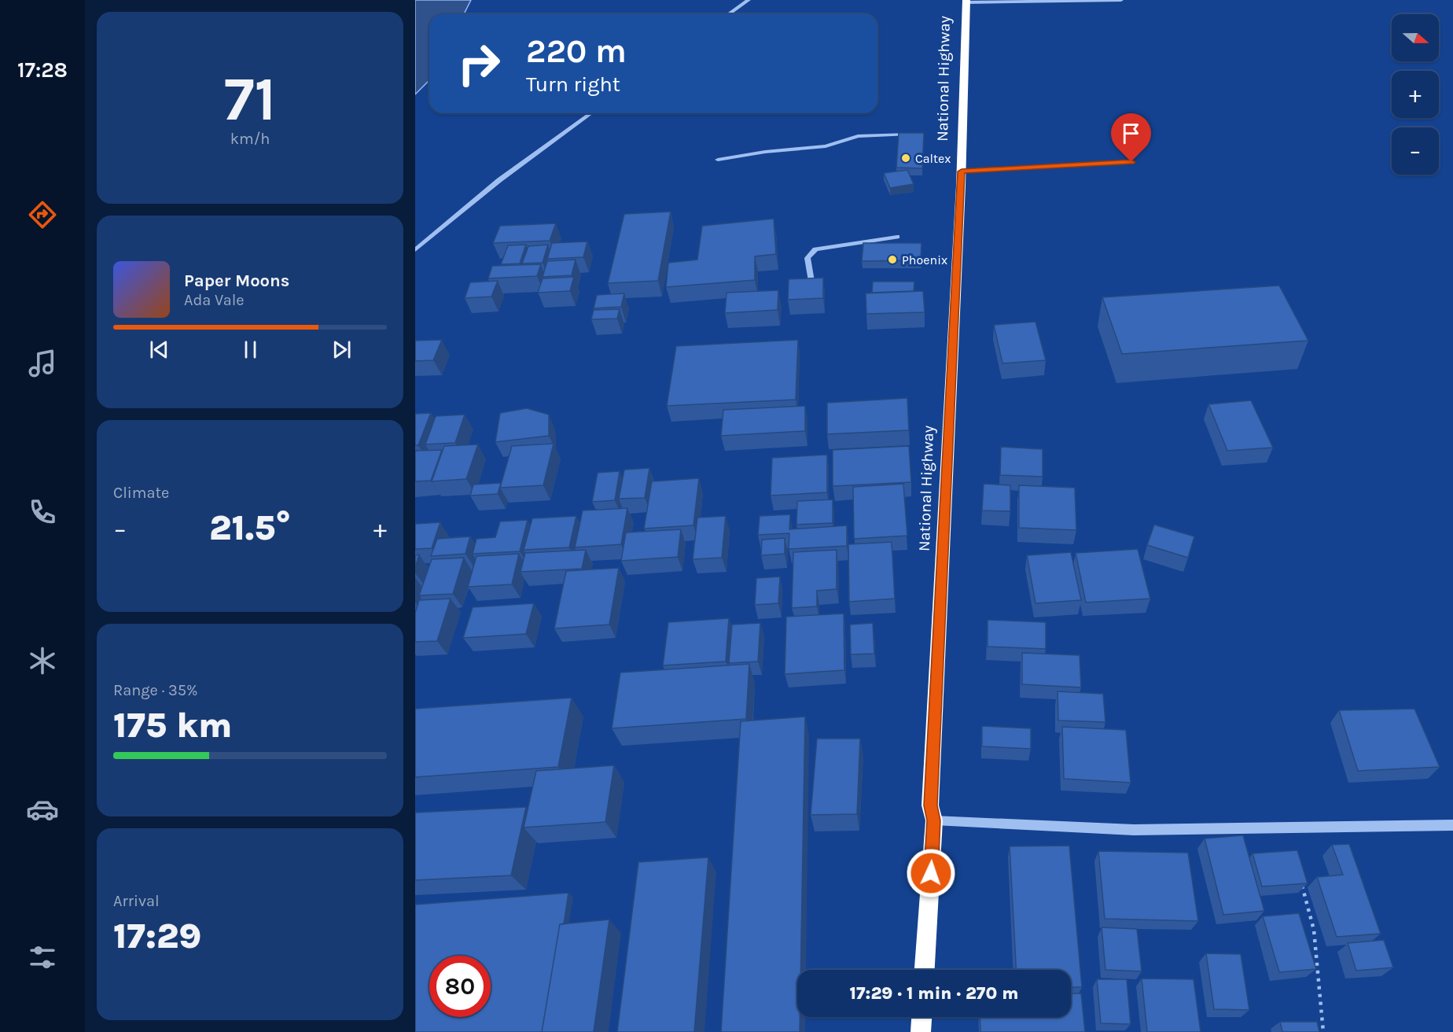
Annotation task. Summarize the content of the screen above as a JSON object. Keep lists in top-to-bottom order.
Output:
{
  "streets": {
    "highway": ["National Highway"]
  },
  "places": ["Caltex", "Phoenix"],
  "north": "right",
  "page": {
    "tabs": "17:28",
    "tile": [
      ["71", "km/h"],
      "Climate",
      ["Range · 35%", "175 km"],
      ["Arrival", "17:29"]
    ],
    "map_buttons": ["+", "−"],
    "turn": ["220 m", "Turn right"],
    "song": ["Paper Moons", "Ada Vale"],
    "heat": ["−", "21.5°", "+"],
    "limit": "80",
    "trip": "17:29 · 1 min · 270 m"
  }
}
